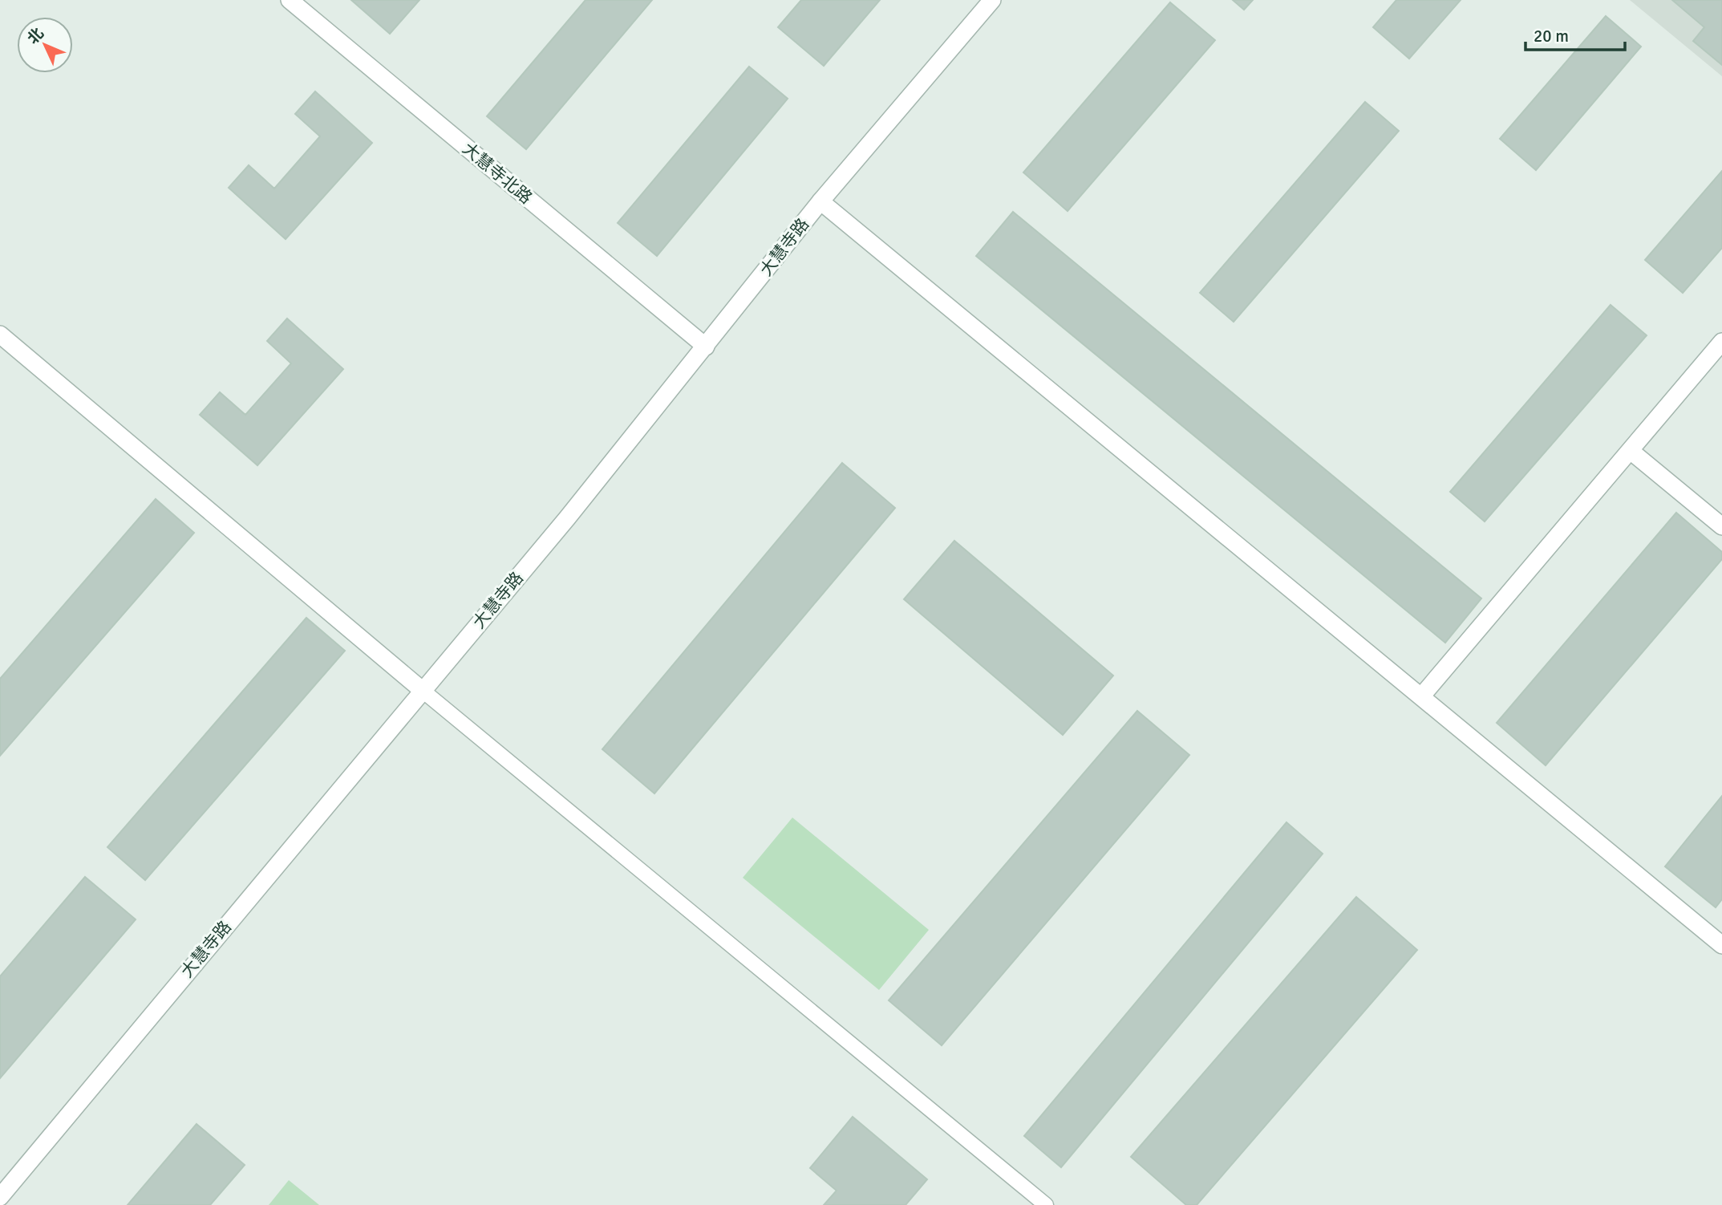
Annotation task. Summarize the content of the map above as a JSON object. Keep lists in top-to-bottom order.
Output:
{
  "streets": {
    "street": ["大慧寺北路", "大慧寺路"]
  },
  "crossings": [
    ["大慧寺北路", "大慧寺路"]
  ],
  "scale_bar": "20 m",
  "north": "top left"
}
